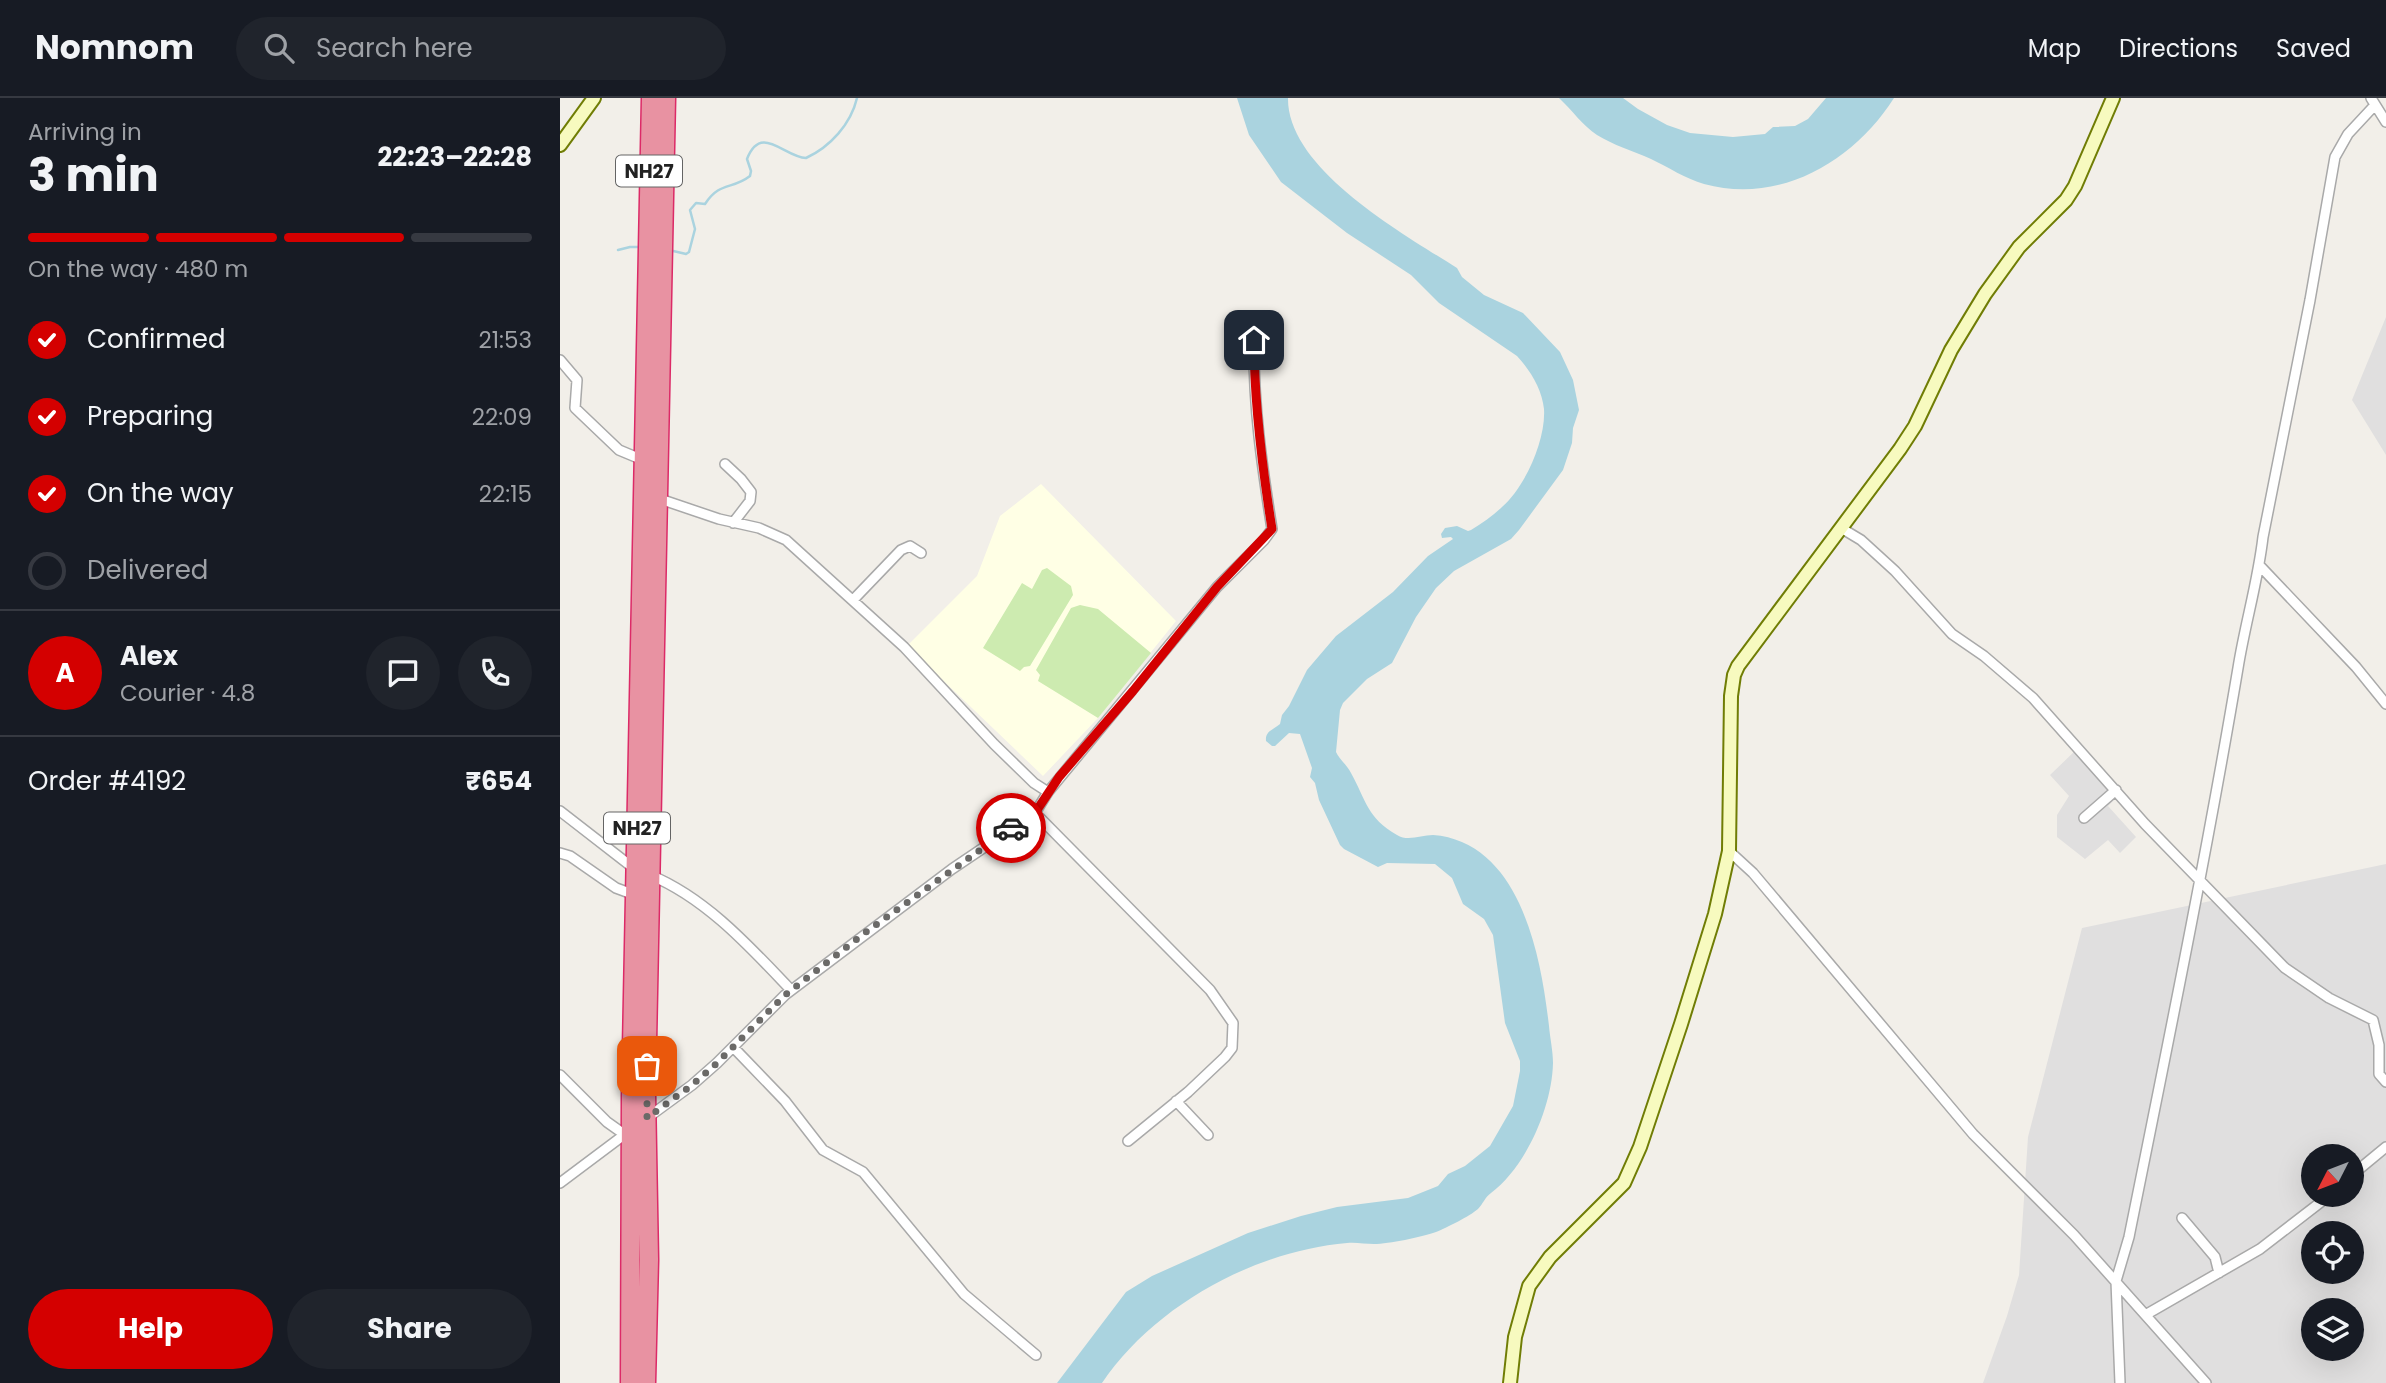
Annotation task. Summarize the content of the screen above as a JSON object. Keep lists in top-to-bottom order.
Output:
{
  "streets": {
    "highway": ["NH27"]
  },
  "north": "bottom left",
  "page": {
    "header": "Nomnom",
    "search": "Search here",
    "nav": ["Map", "Directions", "Saved"],
    "heading": ["3 min", "Arriving in", "22:23–22:28"],
    "panel": [
      "Alex",
      "Courier · 4.8",
      "Order #4192",
      "₹654"
    ],
    "bar": "On the way · 480 m",
    "list": [
      ["Confirmed", "21:53"],
      ["Preparing", "22:09"],
      ["On the way", "22:15"],
      "Delivered"
    ],
    "round": "A",
    "buttons": ["Help", "Share"]
  }
}
